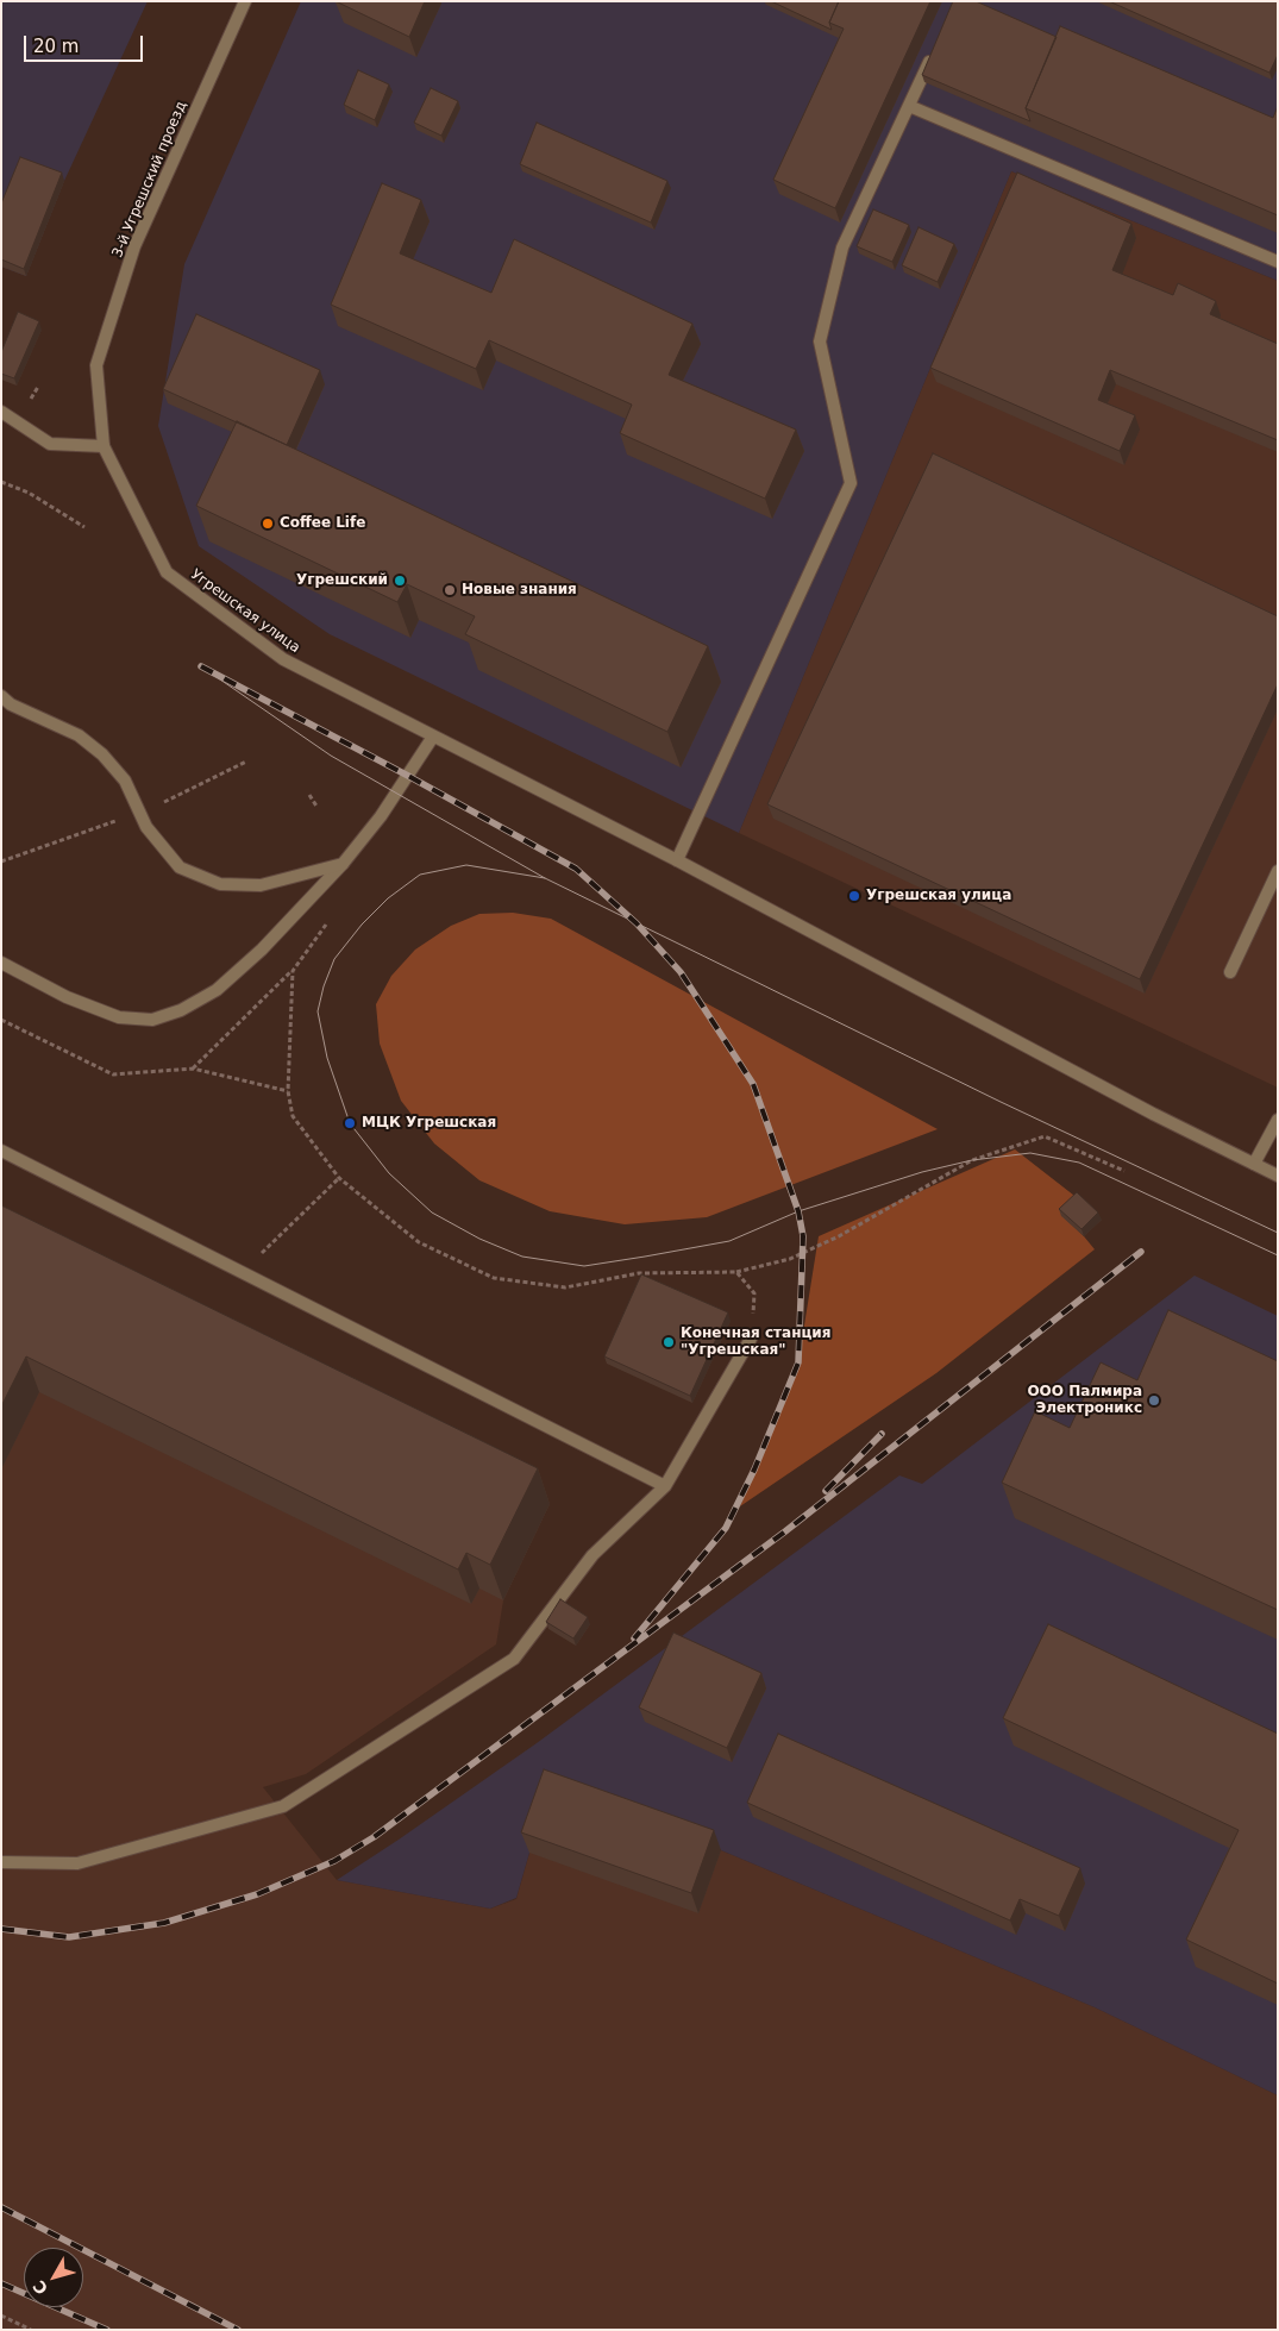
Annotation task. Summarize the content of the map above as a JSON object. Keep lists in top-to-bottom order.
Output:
{
  "streets": {
    "street": ["3-й Угрешский проезд", "Угрешская улица"]
  },
  "crossings": [
    ["3-й Угрешский проезд", "Угрешская улица"]
  ],
  "places": [
    "Coffee Life",
    "Угрешский",
    "Новые знания",
    "Угрешская улица",
    "МЦК Угрешская",
    "Конечная станция \"Угрешская\"",
    "ООО Палмира Электроникс"
  ],
  "scale_bar": "20 m",
  "north": "bottom left"
}
